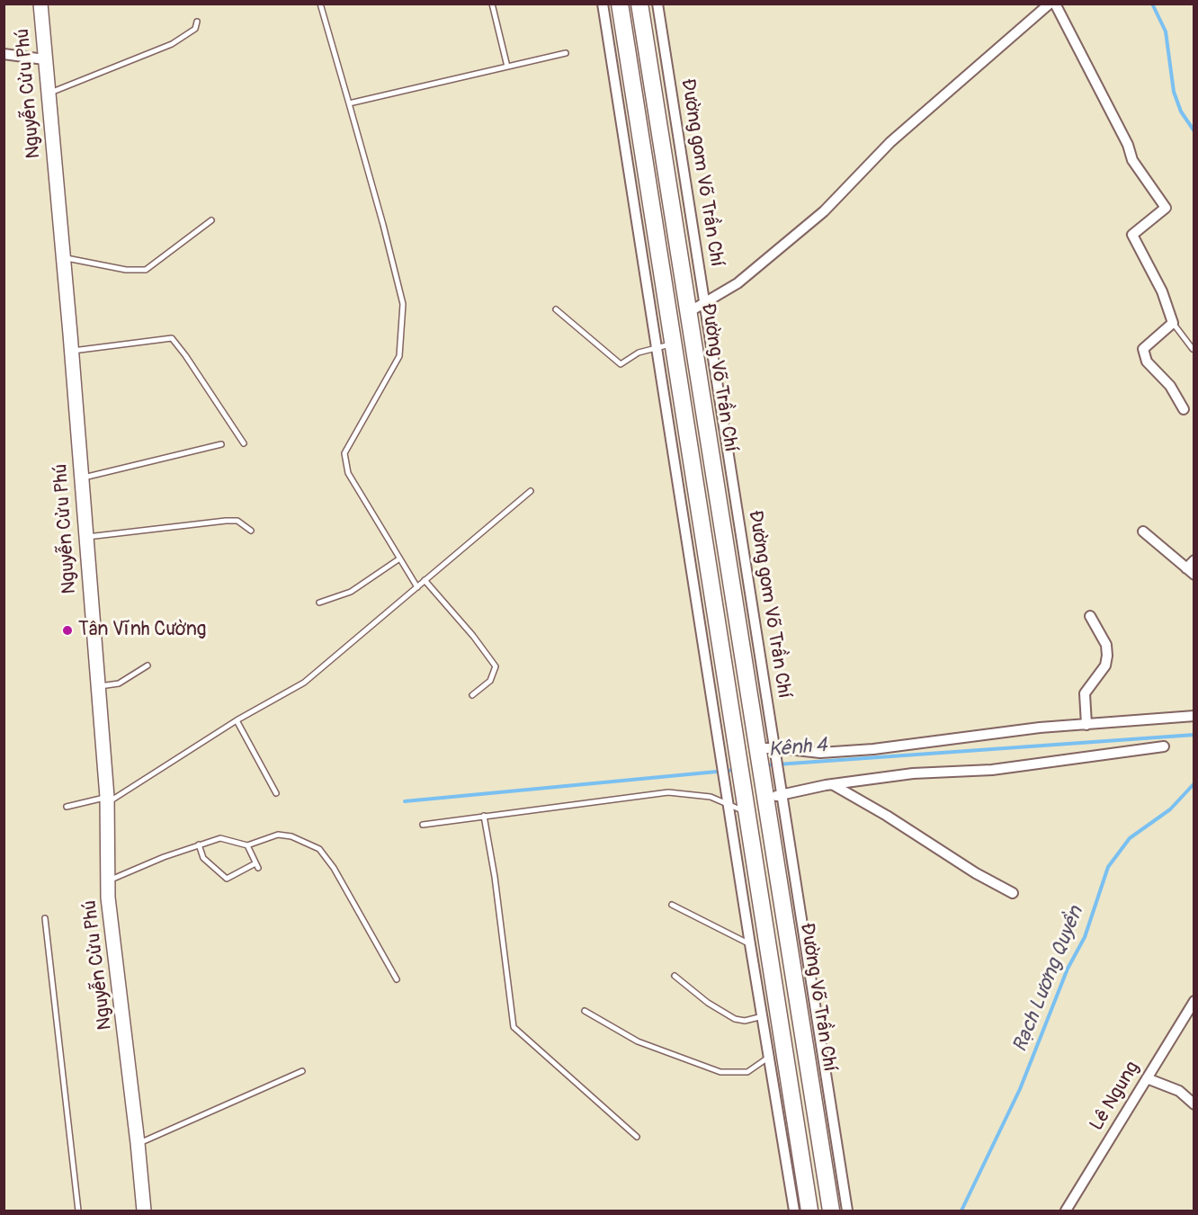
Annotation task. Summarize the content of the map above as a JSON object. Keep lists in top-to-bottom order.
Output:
{
  "streets": {
    "highway": ["Đường Võ Trần Chí"],
    "main road": ["Nguyễn Cửu Phú"],
    "street": ["Đường gom Võ Trần Chí", "Lê Ngung"]
  },
  "crossings": [
    ["Đường gom Võ Trần Chí", "Đường Võ Trần Chí"]
  ],
  "water": ["Kênh 4", "Rạch Lương Quyền"],
  "places": ["Tân Vĩnh Cường"]
}
